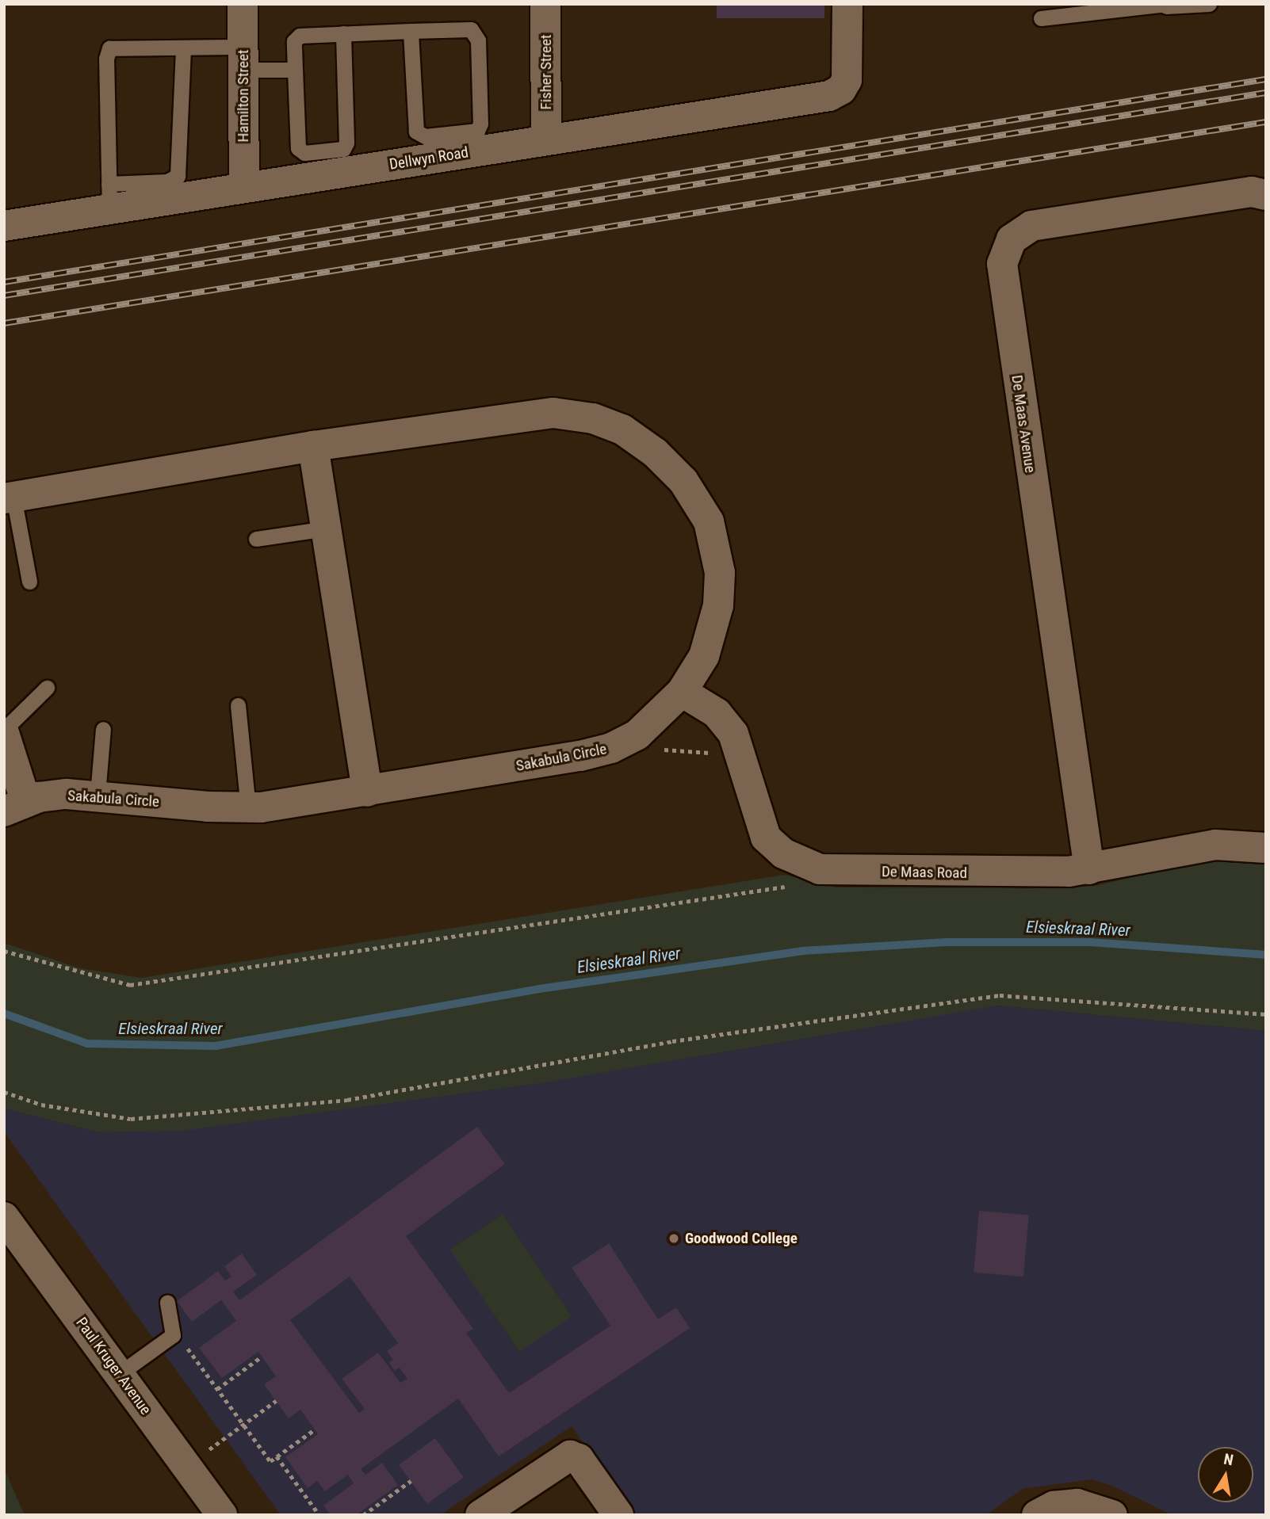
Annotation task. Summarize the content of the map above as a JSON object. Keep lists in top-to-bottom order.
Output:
{
  "streets": {
    "street": [
      "Fisher Street",
      "Hamilton Street",
      "Dellwyn Road",
      "De Maas Avenue",
      "Sakabula Circle",
      "De Maas Road",
      "Paul Kruger Avenue"
    ]
  },
  "crossings": [
    ["Fisher Street", "Dellwyn Road"],
    ["Hamilton Street", "Dellwyn Road"],
    ["De Maas Avenue", "De Maas Road"],
    ["Sakabula Circle", "De Maas Road"]
  ],
  "water": ["Elsieskraal River"],
  "places": ["Goodwood College"],
  "north": "top"
}
